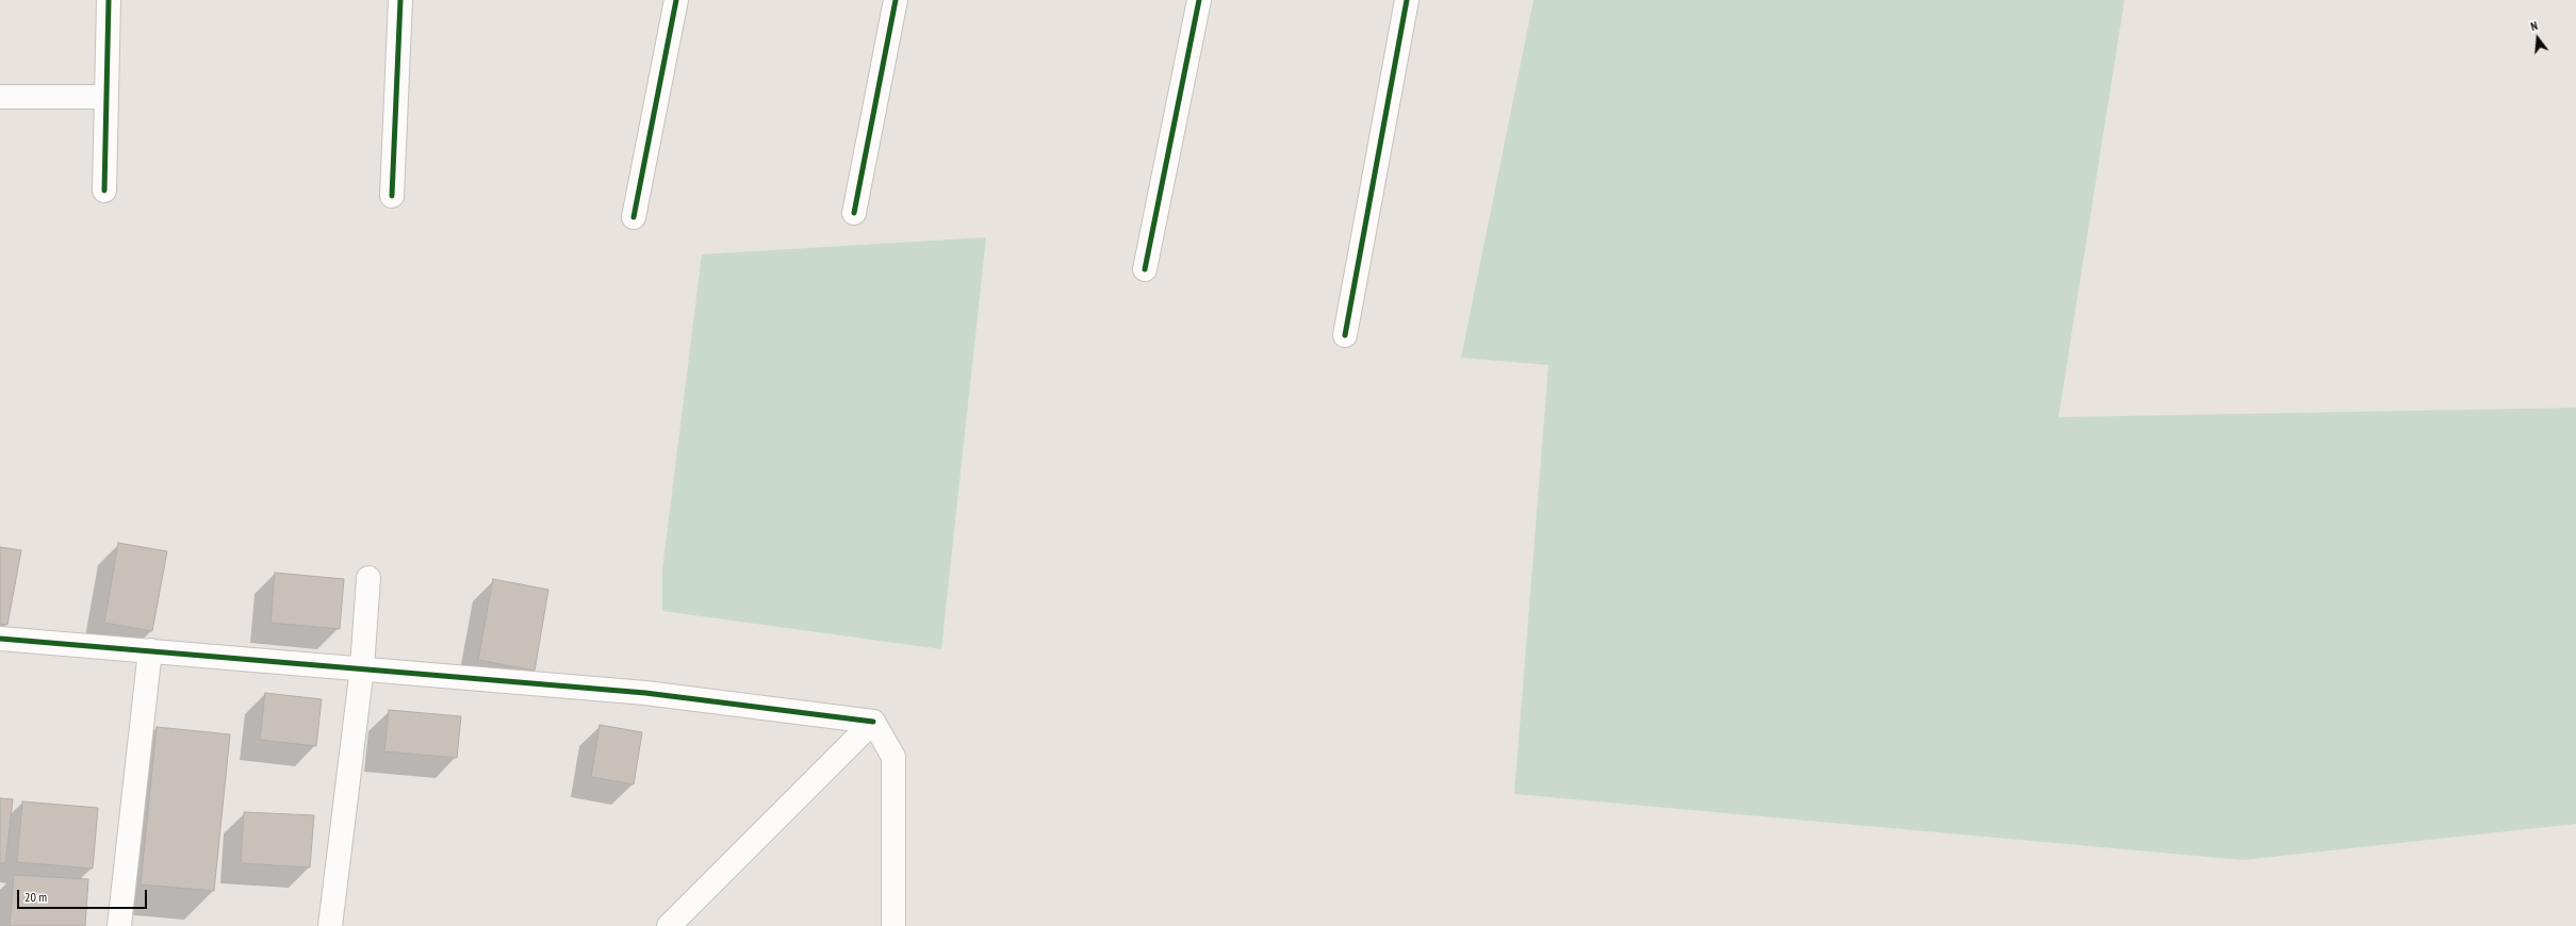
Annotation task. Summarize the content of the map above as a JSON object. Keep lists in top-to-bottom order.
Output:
{
  "scale_bar": "20 m",
  "north": "top"
}
